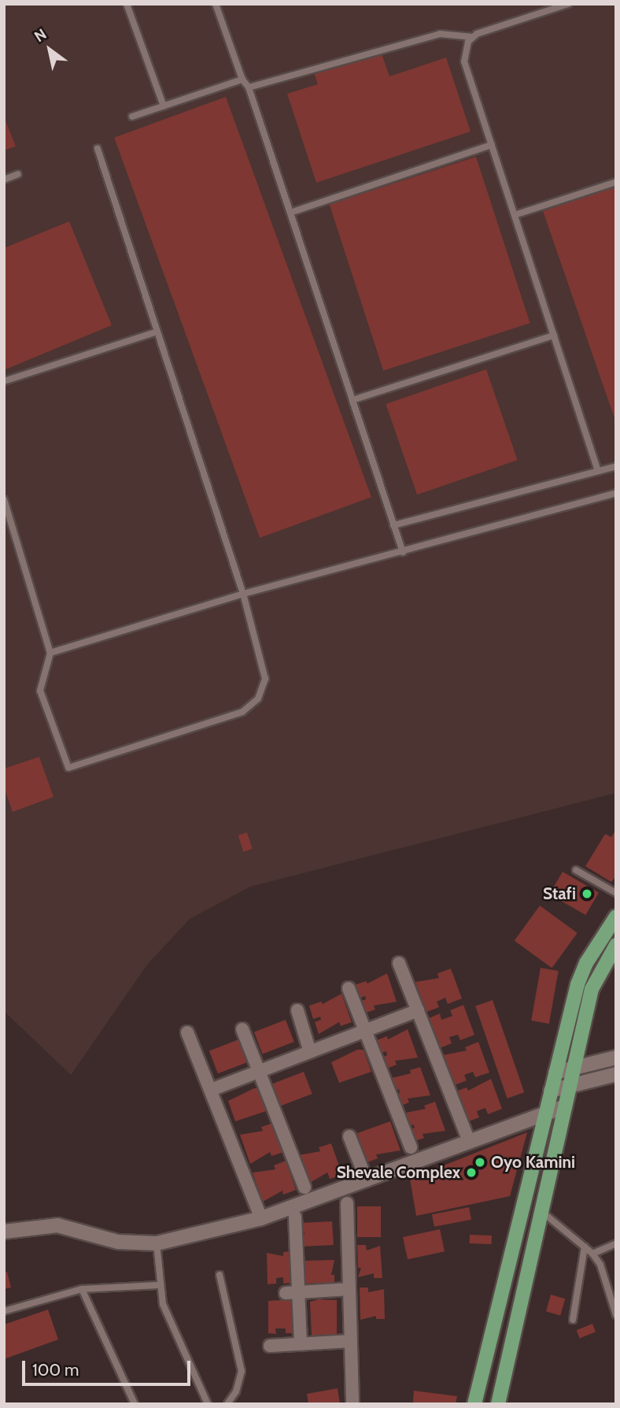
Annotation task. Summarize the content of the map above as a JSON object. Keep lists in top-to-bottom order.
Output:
{
  "places": ["Stafi", "Oyo Kamini", "Shevale Complex"],
  "scale_bar": "100 m",
  "north": "top left"
}
